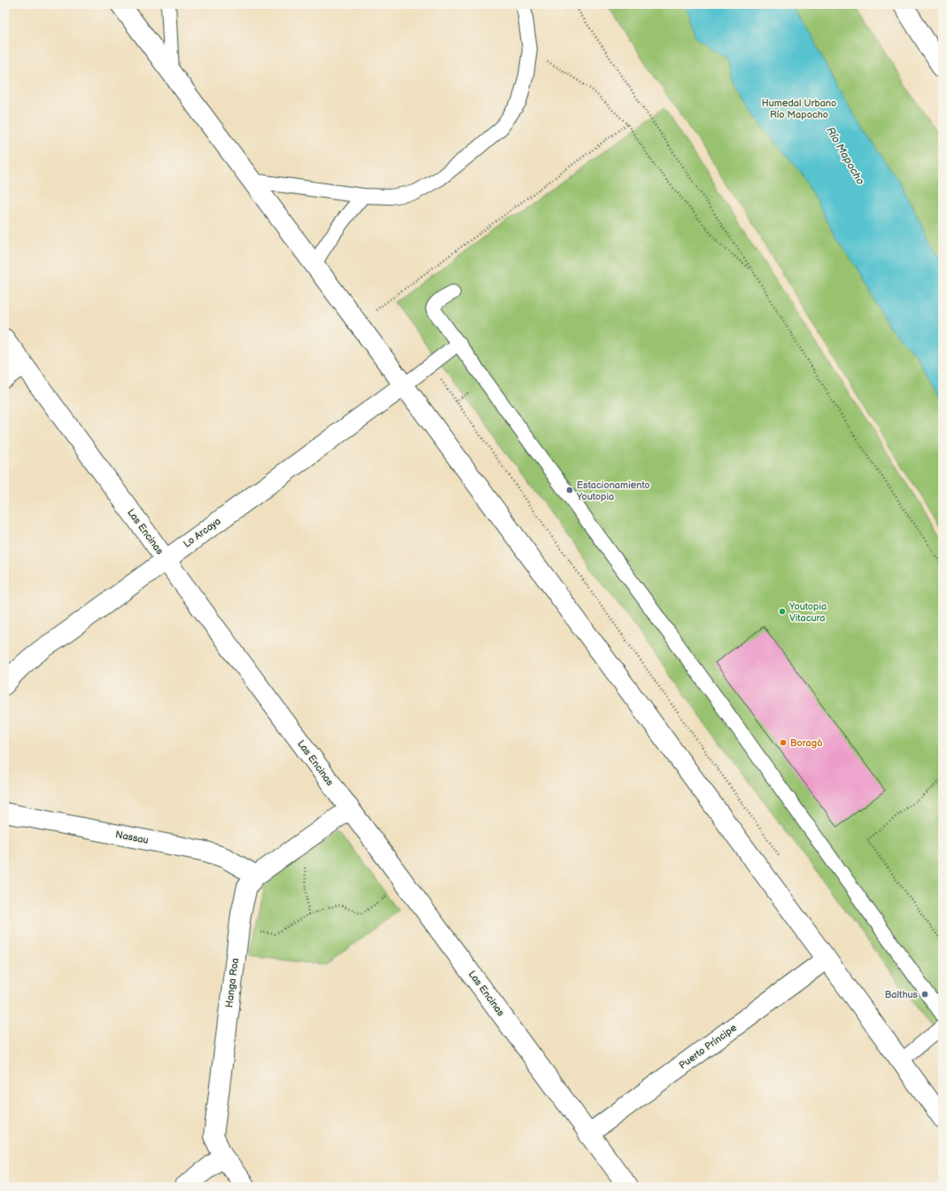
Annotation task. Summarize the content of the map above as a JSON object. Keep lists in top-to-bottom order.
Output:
{
  "streets": {
    "main road": [
      "Las Encinas",
      "Lo Arcaya",
      "Nassau",
      "Hanga Roa",
      "Puerto Príncipe"
    ]
  },
  "crossings": [
    ["Las Encinas", "Lo Arcaya"],
    ["Las Encinas", "Hanga Roa"],
    ["Las Encinas", "Puerto Príncipe"],
    ["Nassau", "Hanga Roa"]
  ],
  "water": ["Río Mapocho"],
  "parks": ["Humedal Urbano Río Mapocho"],
  "places": [
    "Estacionamiento Youtopia",
    "Youtopia Vitacura",
    "Boragó",
    "Balthus"
  ]
}
